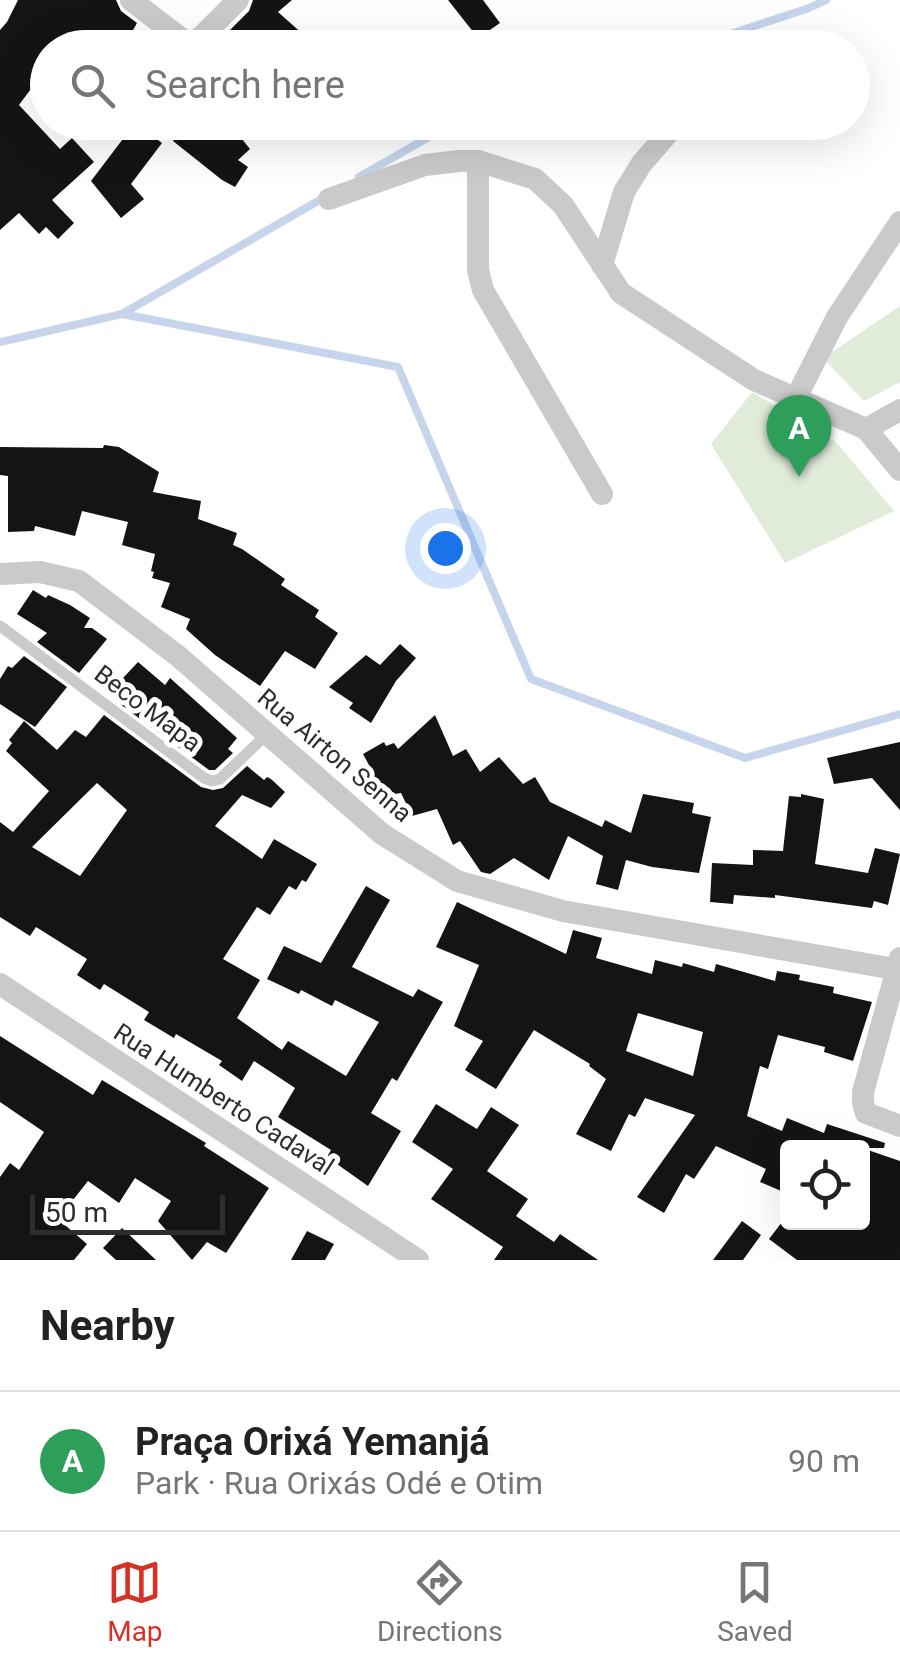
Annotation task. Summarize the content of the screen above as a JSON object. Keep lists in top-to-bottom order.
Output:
{
  "streets": {
    "street": ["Rua Airton Senna", "Rua Humberto Cadaval"],
    "lane": ["Beco Mapa"]
  },
  "crossings": [
    ["Beco Mapa", "Rua Airton Senna"]
  ],
  "scale_bar": "50 m",
  "page": {
    "search": "Search here",
    "pins": "A",
    "scale": "50 m",
    "heading": "Nearby",
    "list": [
      {
        "mark": "A",
        "name": "Praça Orixá Yemanjá",
        "note": "Park · Rua Orixás Odé e Otim",
        "value": "90 m"
      }
    ],
    "nav": ["Map", "Directions", "Saved"]
  }
}
